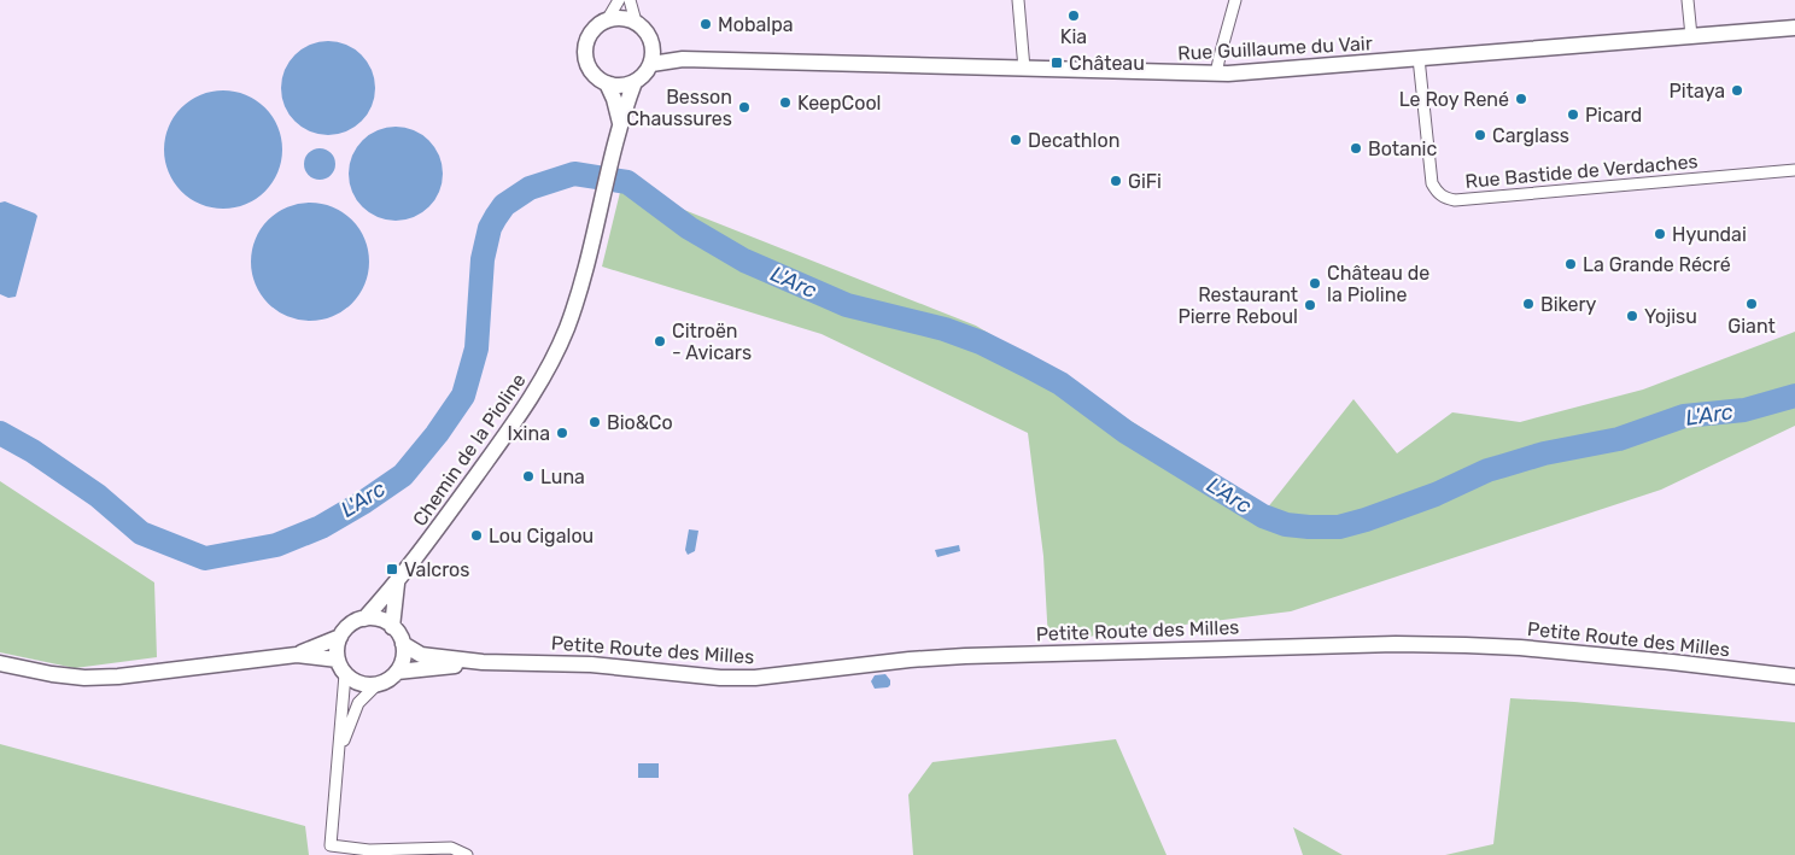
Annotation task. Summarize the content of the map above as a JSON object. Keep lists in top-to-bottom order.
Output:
{
  "streets": {
    "main road": ["Rue Guillaume du Vair", "Chemin de la Pioline", "Petite Route des Milles"],
    "street": ["Rue Bastide de Verdaches"]
  },
  "crossings": [
    ["Rue Guillaume du Vair", "Rue Bastide de Verdaches"],
    ["Rue Guillaume du Vair", "Chemin de la Pioline"],
    ["Chemin de la Pioline", "Petite Route des Milles"]
  ],
  "water": ["L'Arc"],
  "places": {
    "other": [
      "Kia",
      "Mobalpa",
      "Pitaya",
      "Le Roy René",
      "KeepCool",
      "Besson Chaussures",
      "Picard",
      "Carglass",
      "Decathlon",
      "Botanic",
      "GiFi",
      "Hyundai",
      "La Grande Récré",
      "Château de la Pioline",
      "Bikery",
      "Giant",
      "Restaurant Pierre Reboul",
      "Yojisu",
      "Citroën - Avicars",
      "Bio&Co",
      "Ixina",
      "Luna",
      "Lou Cigalou"
    ],
    "transit": ["Château", "Valcros"]
  }
}
